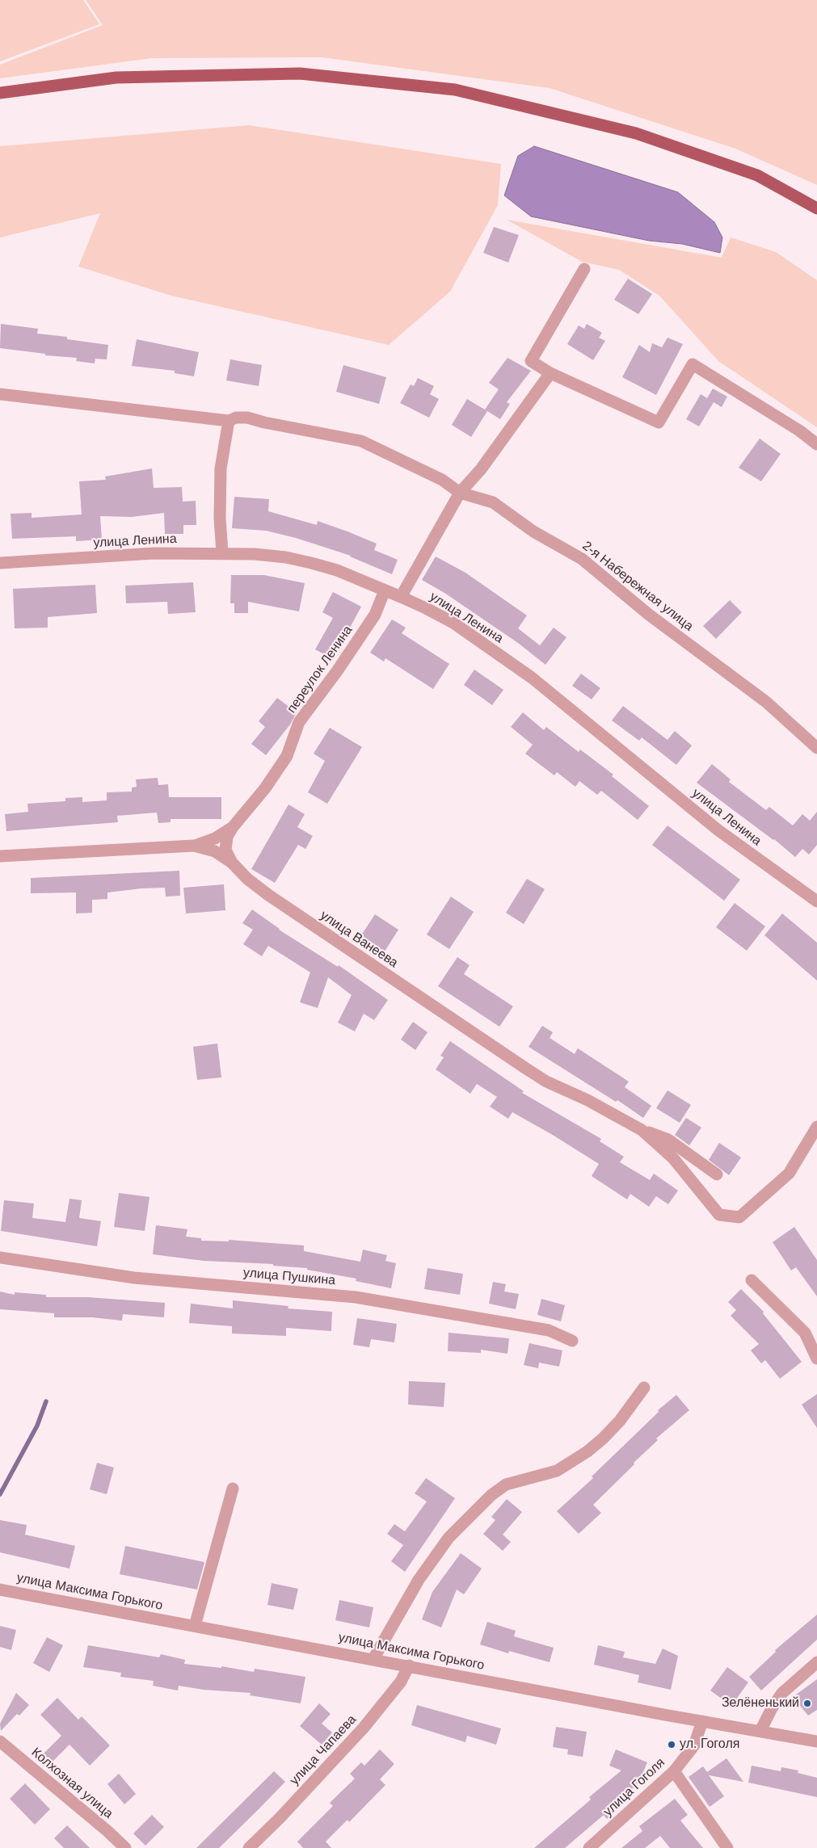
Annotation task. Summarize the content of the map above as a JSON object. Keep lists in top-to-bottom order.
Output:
{
  "streets": {
    "street": [
      "улица Ленина",
      "2-я Набережная улица",
      "переулок Ленина",
      "улица Ванеева",
      "улица Пушкина",
      "улица Максима Горького",
      "улица Чапаева",
      "Колхозная улица",
      "улица Гоголя"
    ]
  },
  "crossings": [
    ["улица Ленина", "переулок Ленина"],
    ["переулок Ленина", "улица Ванеева"],
    ["улица Максима Горького", "улица Чапаева"],
    ["улица Максима Горького", "улица Гоголя"]
  ],
  "places": ["Зелёненький", "ул. Гоголя"]
}
